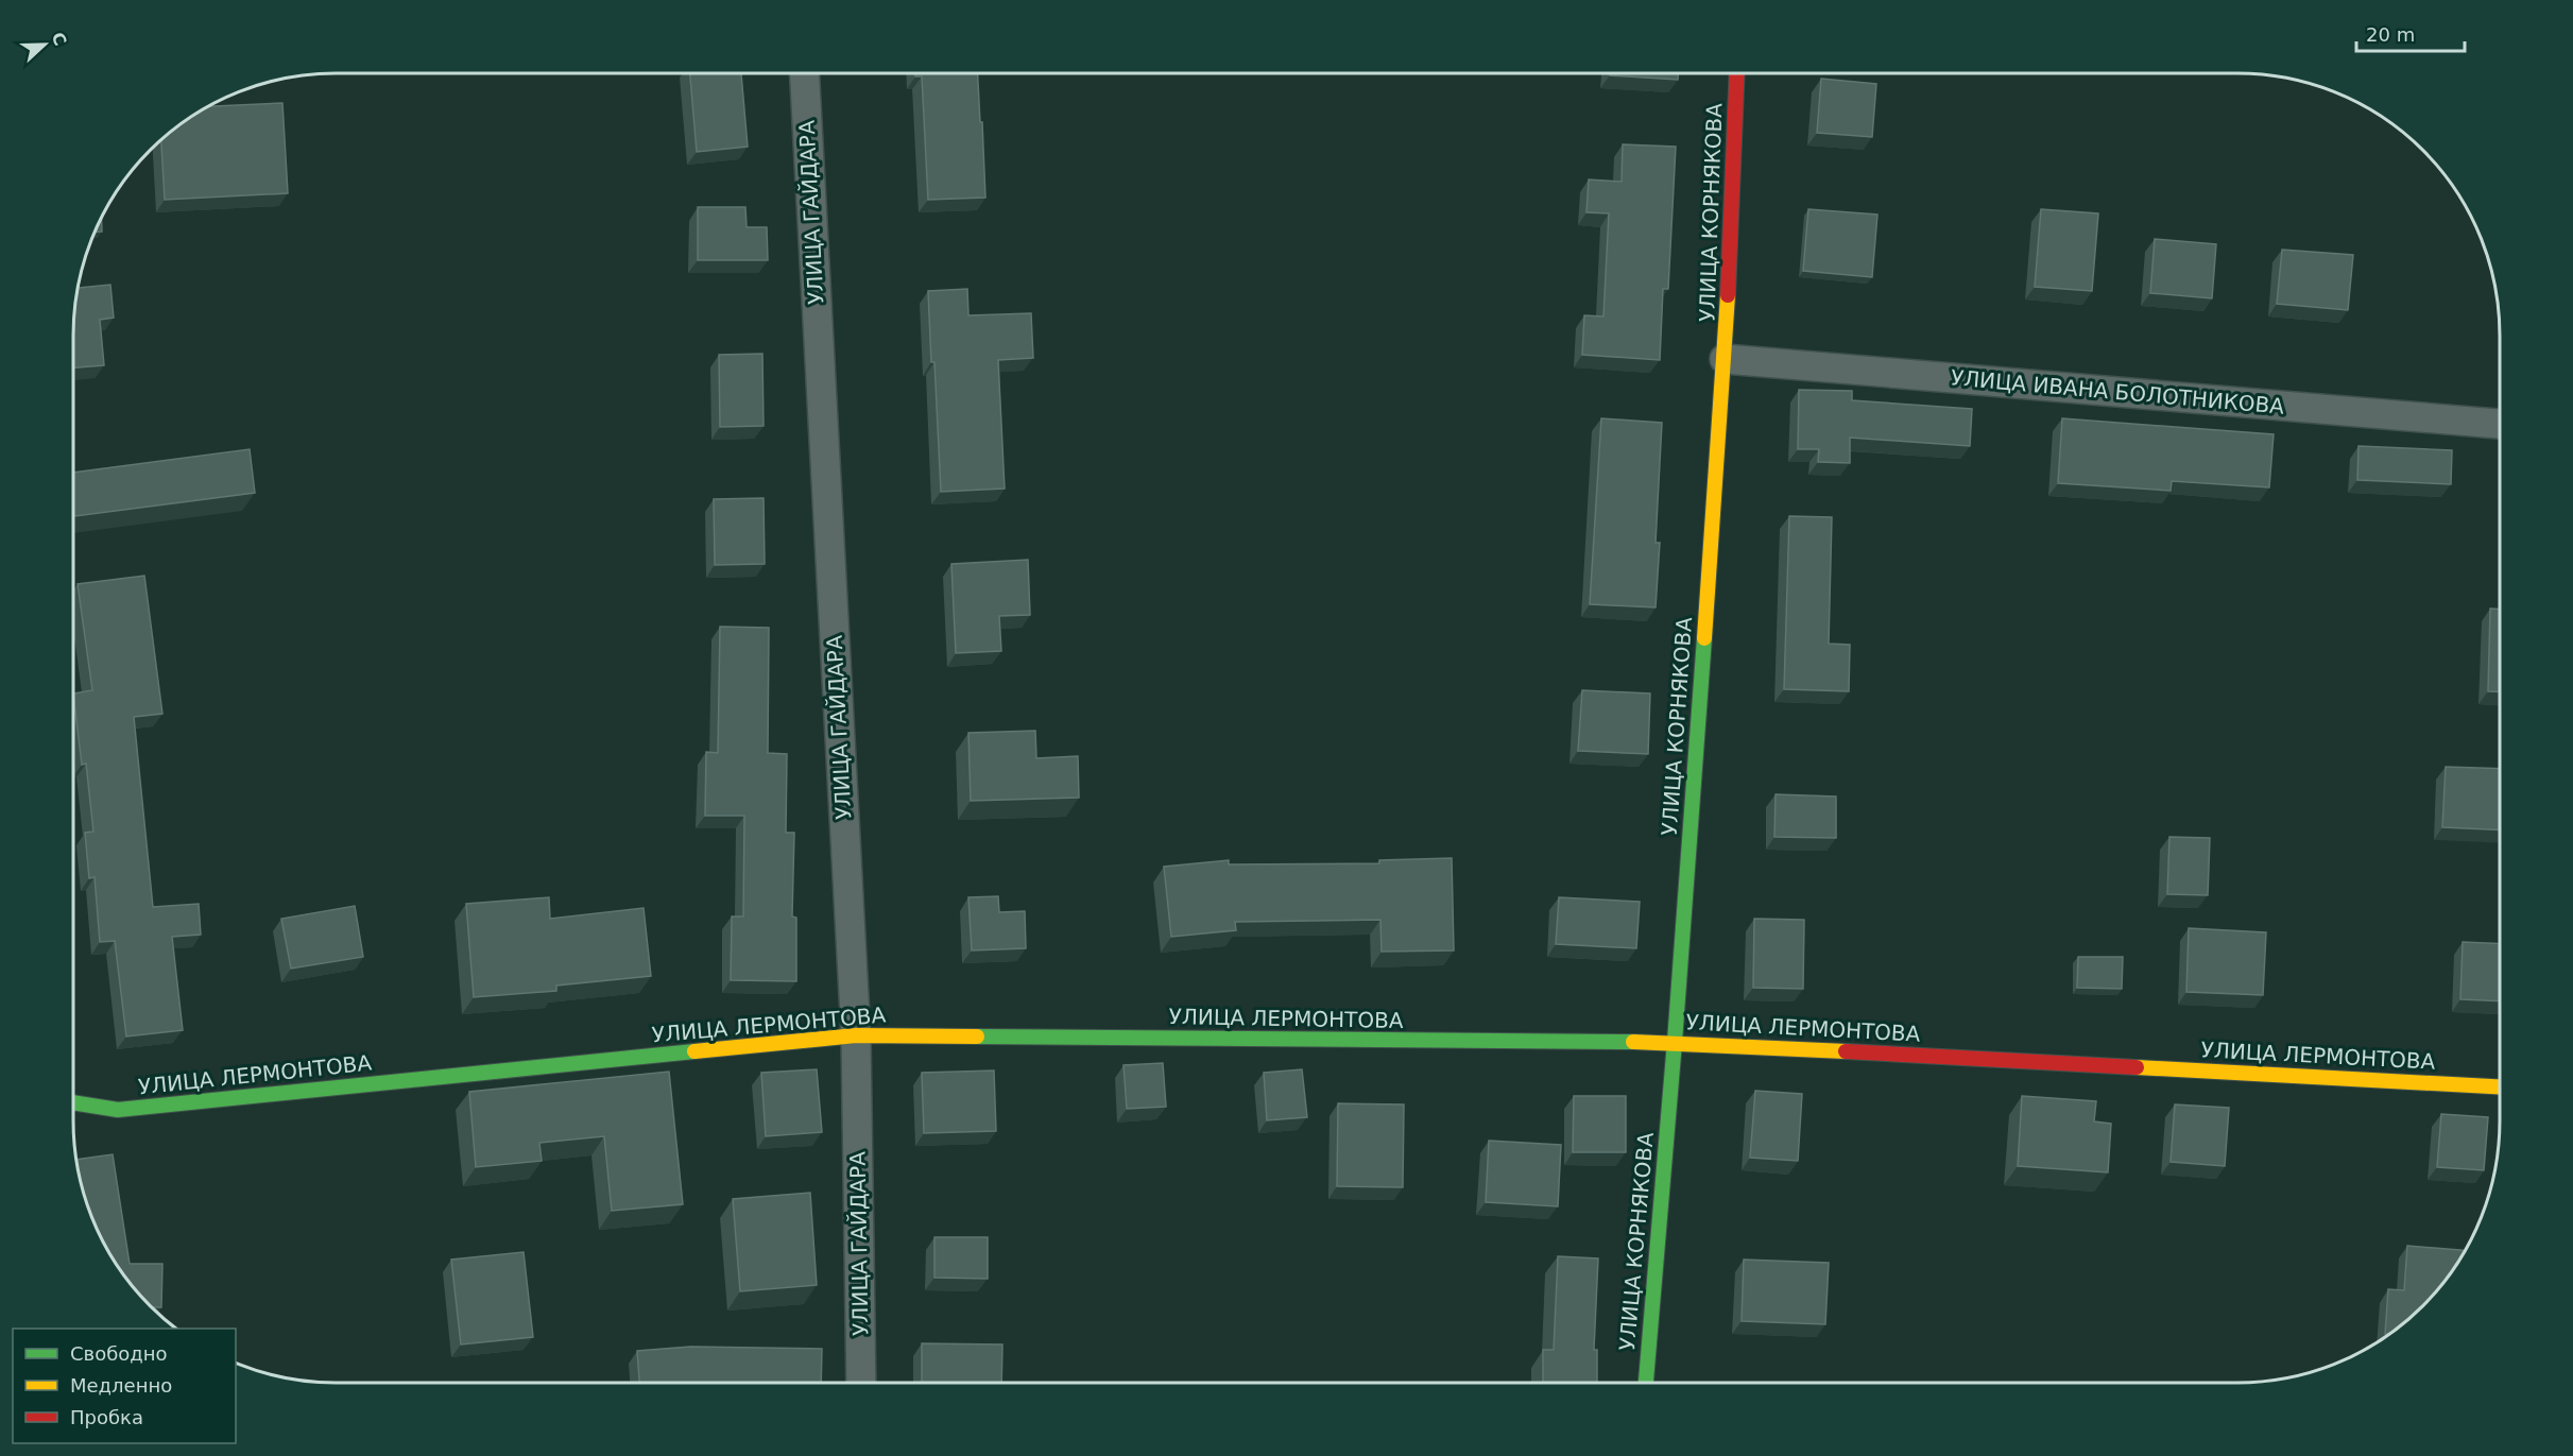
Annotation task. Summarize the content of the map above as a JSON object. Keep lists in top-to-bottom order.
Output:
{
  "streets": {
    "street": [
      "УЛИЦА ГАЙДАРА",
      "УЛИЦА КОРНЯКОВА",
      "УЛИЦА ИВАНА БОЛОТНИКОВА",
      "УЛИЦА ЛЕРМОНТОВА"
    ]
  },
  "crossings": [
    ["УЛИЦА ГАЙДАРА", "УЛИЦА ЛЕРМОНТОВА"],
    ["УЛИЦА КОРНЯКОВА", "УЛИЦА ИВАНА БОЛОТНИКОВА"],
    ["УЛИЦА КОРНЯКОВА", "УЛИЦА ЛЕРМОНТОВА"]
  ],
  "legend": ["Свободно", "Медленно", "Пробка"],
  "scale_bar": "20 m",
  "north": "right"
}
